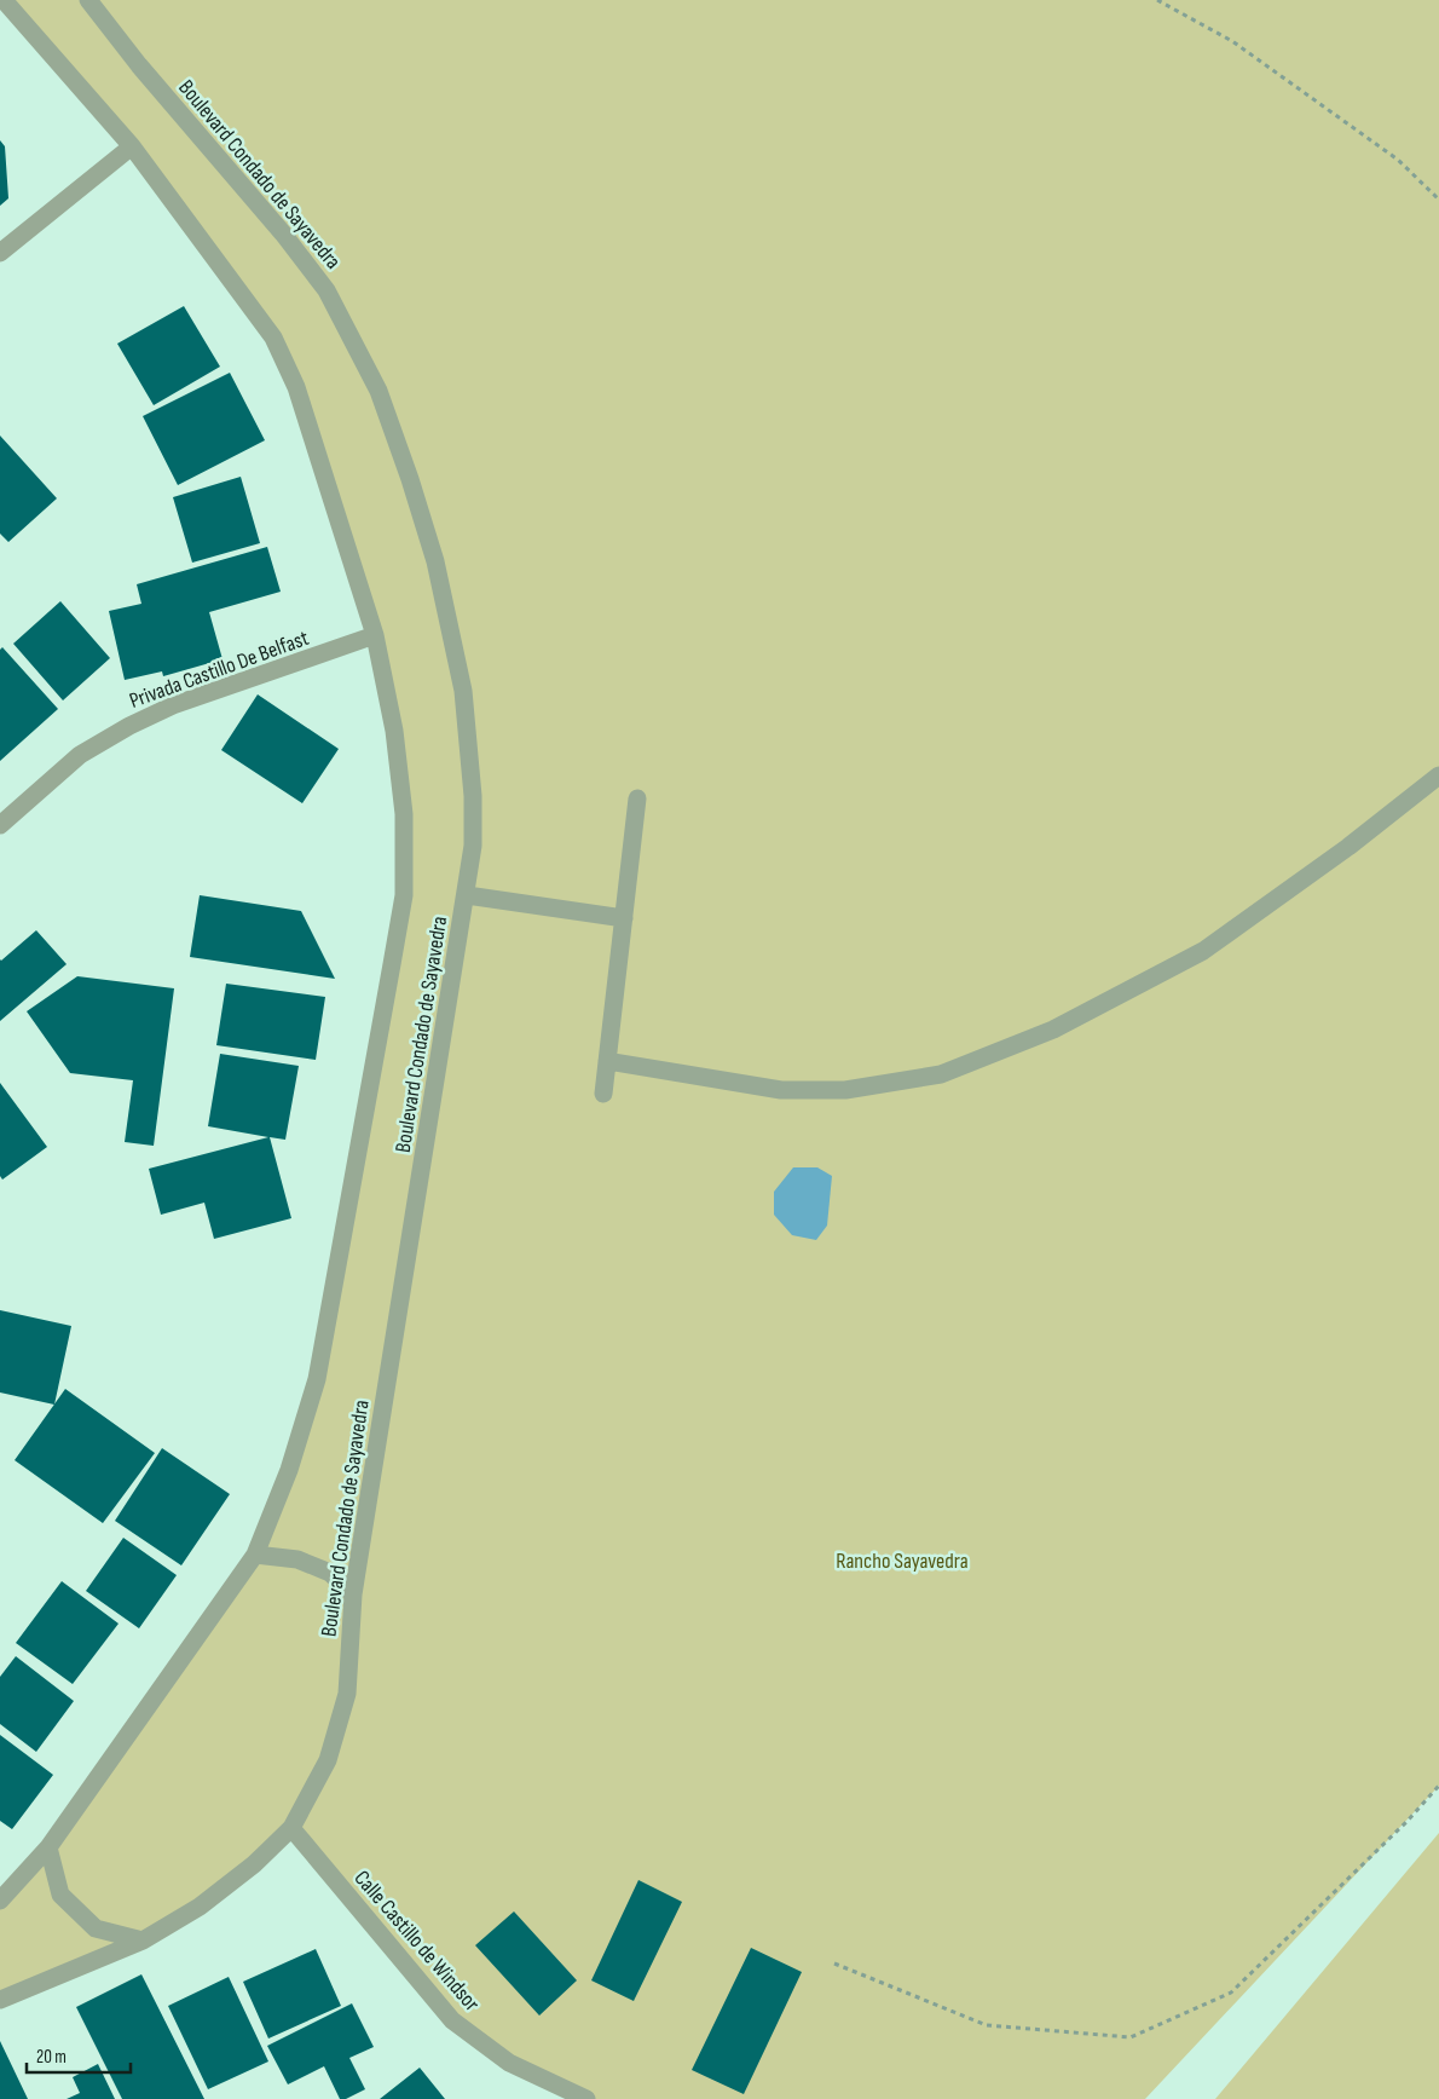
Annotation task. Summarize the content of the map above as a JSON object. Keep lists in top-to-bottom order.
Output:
{
  "streets": {
    "street": ["Boulevard Condado de Sayavedra", "Privada Castillo De Belfast", "Calle Castillo de Windsor"]
  },
  "crossings": [
    ["Boulevard Condado de Sayavedra", "Privada Castillo De Belfast"],
    ["Boulevard Condado de Sayavedra", "Calle Castillo de Windsor"]
  ],
  "parks": ["Rancho Sayavedra"],
  "scale_bar": "20 m"
}
